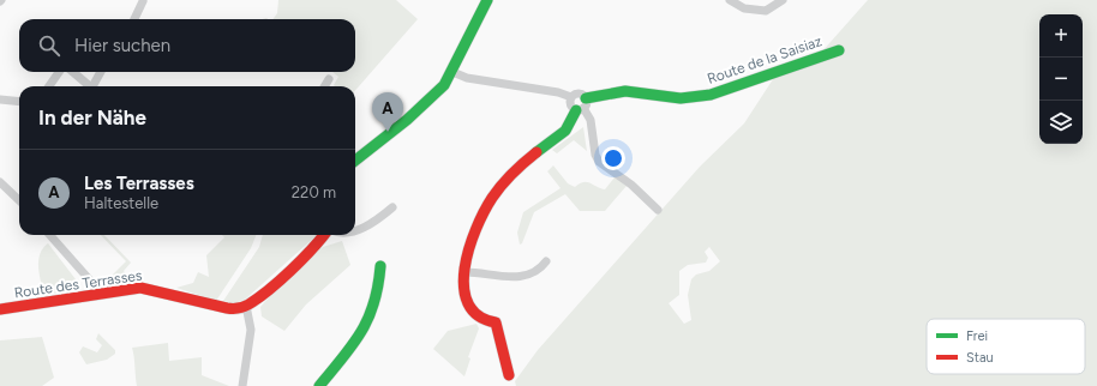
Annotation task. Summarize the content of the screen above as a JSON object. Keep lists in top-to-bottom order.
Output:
{
  "streets": {
    "street": ["Route de la Saisiaz", "Route des Terrasses"]
  },
  "legend": ["Frei", "Stau"],
  "page": {
    "map_buttons": ["+", "−"],
    "search": "Hier suchen",
    "heading": "In der Nähe",
    "pins": "A",
    "list": [
      {
        "mark": "A",
        "name": "Les Terrasses",
        "note": "Haltestelle",
        "value": "220 m"
      }
    ]
  }
}
